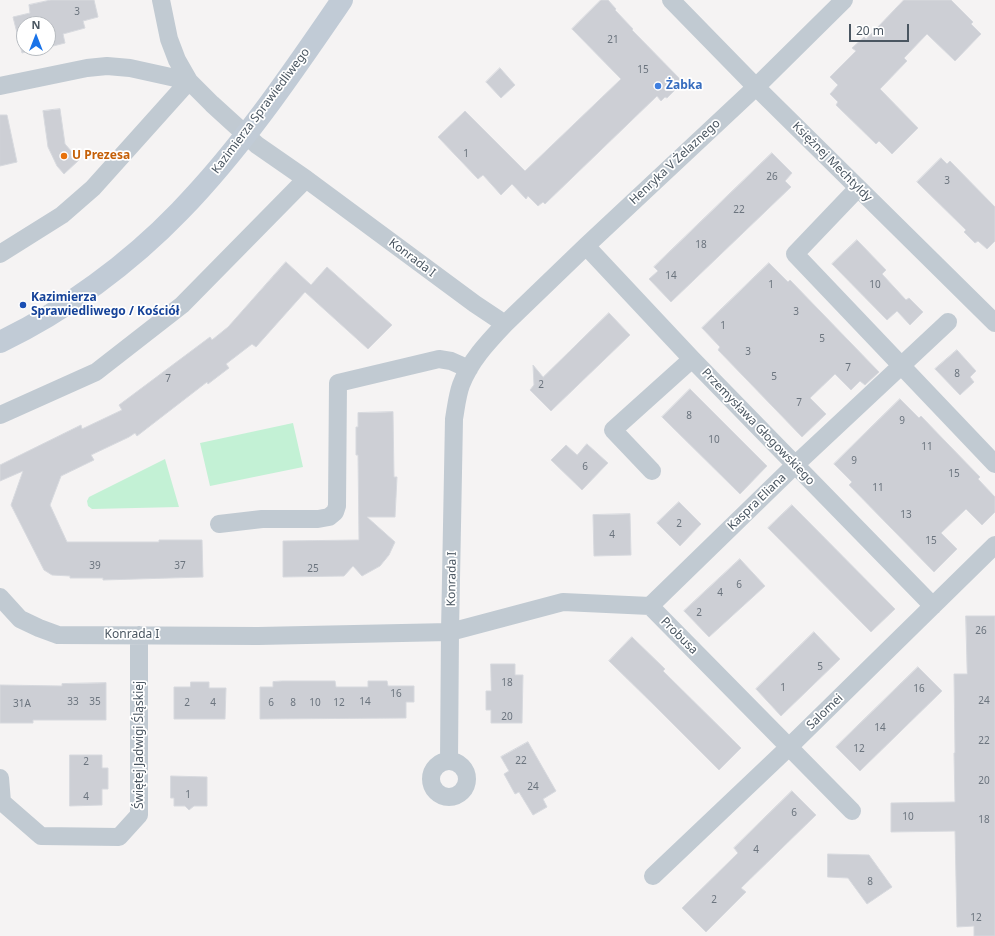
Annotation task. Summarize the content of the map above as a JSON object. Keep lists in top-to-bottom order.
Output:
{
  "streets": {
    "street": [
      "Kazimierza Sprawiedliwego",
      "Henryka V Żelaznego",
      "Księżnej Mechtyldy",
      "Konrada I",
      "Przemysława Głogowskiego",
      "Kaspra Eliana",
      "Probusa",
      "Salomei",
      "Świętej Jadwigi Śląskiej"
    ]
  },
  "crossings": [
    ["Kazimierza Sprawiedliwego", "Konrada I"],
    ["Henryka V Żelaznego", "Księżnej Mechtyldy"],
    ["Henryka V Żelaznego", "Konrada I"],
    ["Henryka V Żelaznego", "Przemysława Głogowskiego"],
    ["Konrada I", "Świętej Jadwigi Śląskiej"],
    ["Przemysława Głogowskiego", "Kaspra Eliana"],
    ["Przemysława Głogowskiego", "Salomei"],
    ["Kaspra Eliana", "Probusa"],
    ["Probusa", "Salomei"]
  ],
  "places": ["Żabka", "U Prezesa", "Kazimierza Sprawiedliwego / Kościół"],
  "house_numbers": [
    "3",
    "21",
    "15",
    "1",
    "26",
    "3",
    "22",
    "18",
    "14",
    "1",
    "10",
    "3",
    "1",
    "5",
    "3",
    "7",
    "8",
    "5",
    "7",
    "2",
    "7",
    "8",
    "9",
    "10",
    "11",
    "9",
    "6",
    "15",
    "11",
    "13",
    "2",
    "4",
    "15",
    "39",
    "37",
    "25",
    "6",
    "4",
    "2",
    "26",
    "5",
    "18",
    "1",
    "16",
    "16",
    "24",
    "33",
    "35",
    "14",
    "2",
    "4",
    "6",
    "8",
    "10",
    "12",
    "31A",
    "20",
    "14",
    "22",
    "12",
    "22",
    "2",
    "20",
    "24",
    "1",
    "4",
    "6",
    "10",
    "18",
    "4",
    "8",
    "2",
    "12"
  ],
  "scale_bar": "20 m",
  "north": "top"
}
